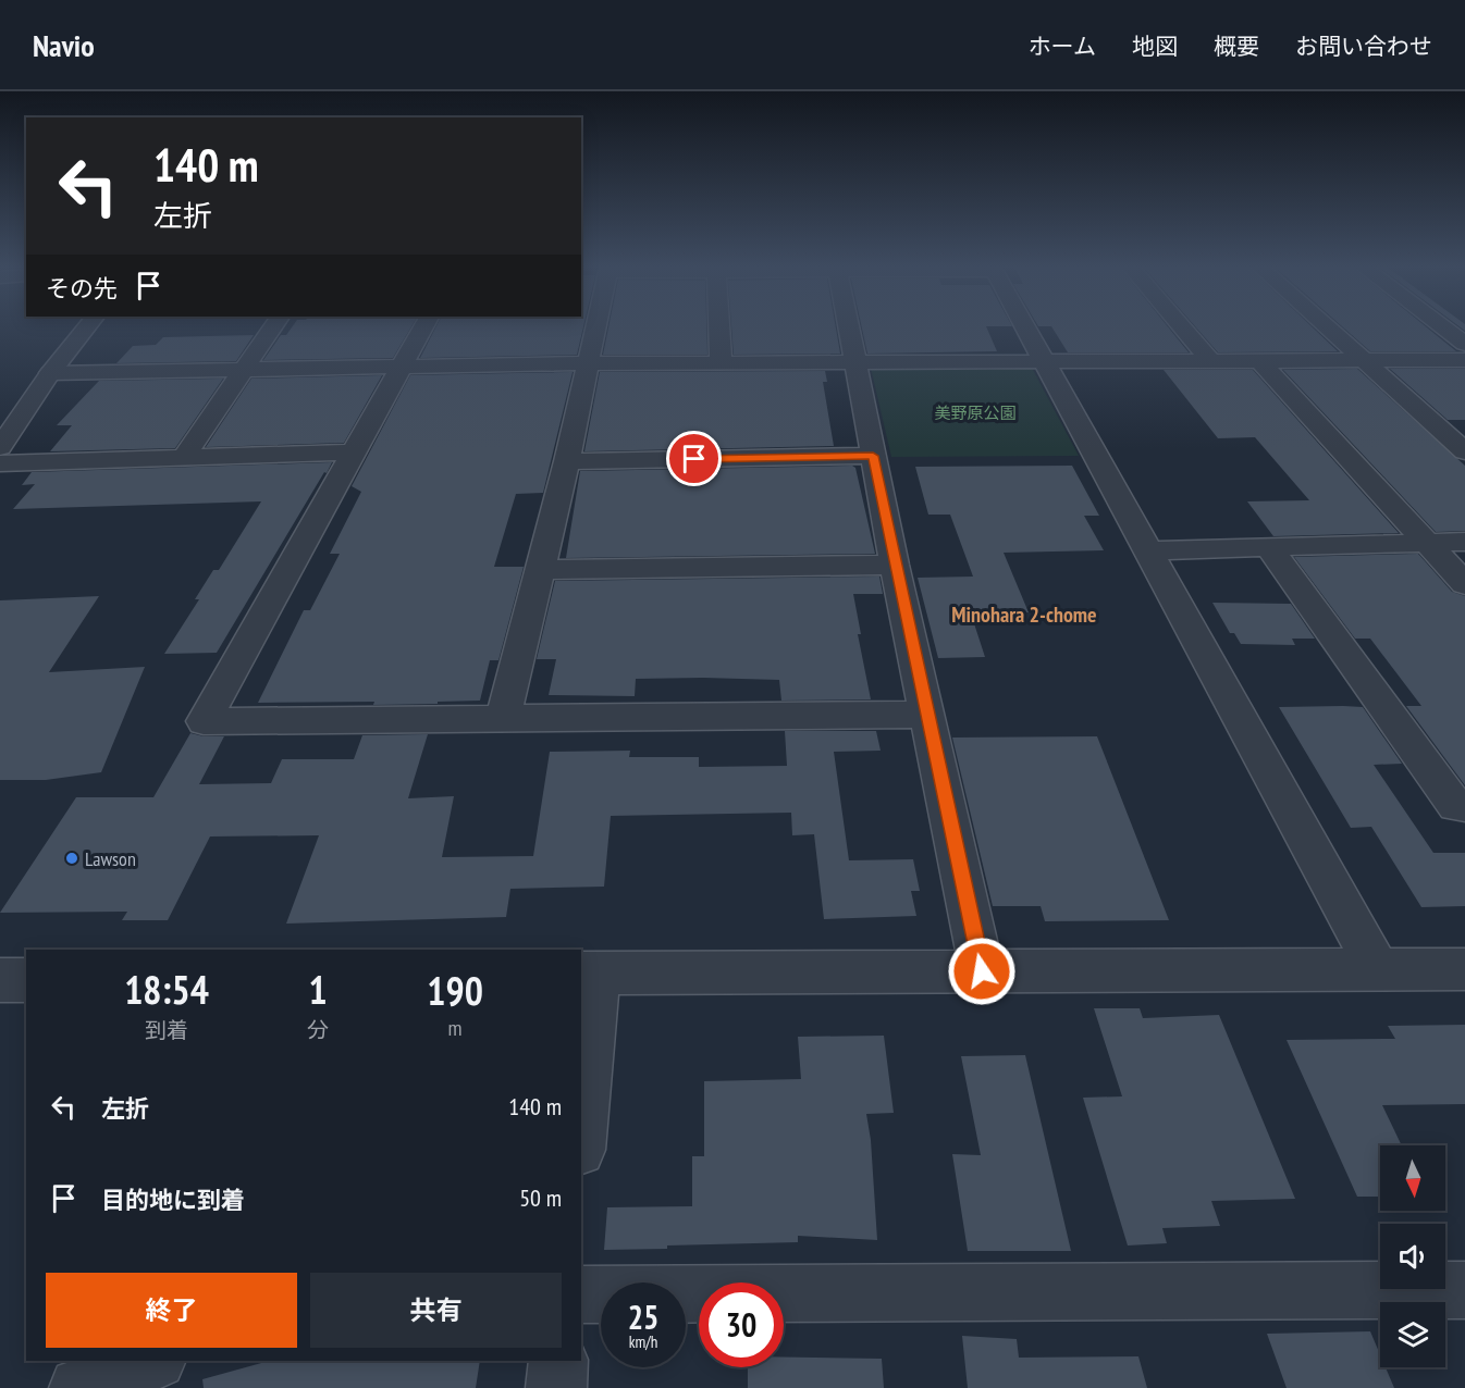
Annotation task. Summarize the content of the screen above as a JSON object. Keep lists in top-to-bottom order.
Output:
{
  "districts": ["Minohara 2-chome"],
  "parks": ["美野原公園"],
  "places": ["Lawson"],
  "north": "bottom",
  "page": {
    "header": "Navio",
    "nav": [
      "ホーム",
      "地図",
      "概要",
      "お問い合わせ"
    ],
    "turn": ["140 m", "左折"],
    "then": "その先",
    "eta": [
      "18:54",
      "到着",
      "1",
      "分",
      "190",
      "m"
    ],
    "list": [
      {
        "name": "左折",
        "value": "140 m"
      },
      {
        "name": "目的地に到着",
        "value": "50 m"
      }
    ],
    "buttons": ["終了", "共有"],
    "speed": "25 km/h",
    "limit": "30"
  }
}
